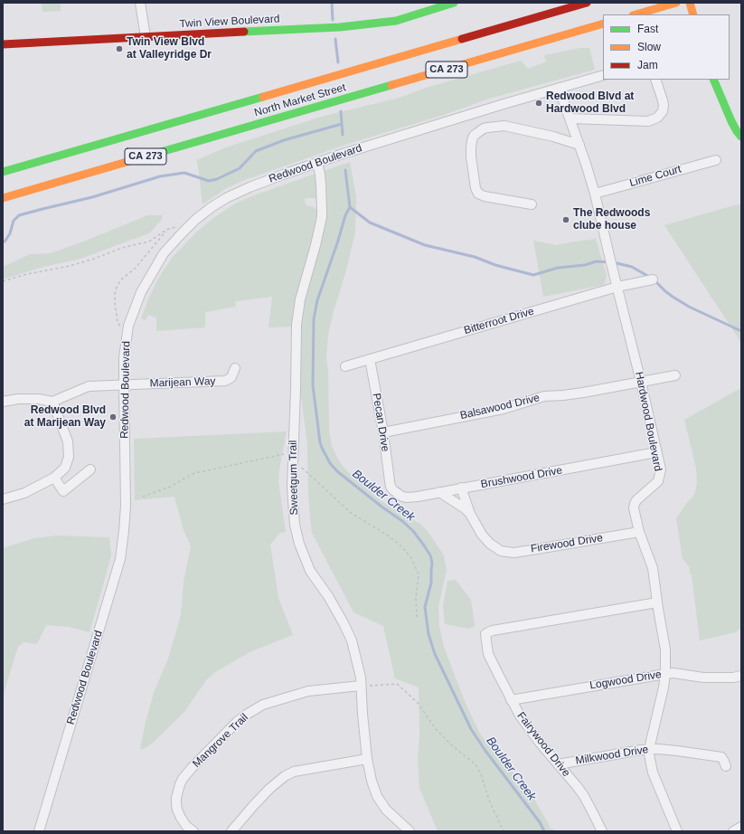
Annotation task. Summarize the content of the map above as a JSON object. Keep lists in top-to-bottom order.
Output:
{
  "streets": {
    "main road": ["Twin View Boulevard", "CA 273", "North Market Street"],
    "street": [
      "Redwood Boulevard",
      "Lime Court",
      "Bitterroot Drive",
      "Marijean Way",
      "Balsawood Drive",
      "Hardwood Boulevard",
      "Pecan Drive",
      "Sweetgum Trail",
      "Brushwood Drive",
      "Firewood Drive",
      "Logwood Drive",
      "Mangrove Trail",
      "Fairywood Drive",
      "Milkwood Drive"
    ]
  },
  "crossings": [
    ["Redwood Boulevard", "Marijean Way"],
    ["Redwood Boulevard", "Hardwood Boulevard"],
    ["Redwood Boulevard", "Sweetgum Trail"],
    ["Lime Court", "Hardwood Boulevard"],
    ["Bitterroot Drive", "Hardwood Boulevard"],
    ["Bitterroot Drive", "Pecan Drive"],
    ["Balsawood Drive", "Hardwood Boulevard"],
    ["Balsawood Drive", "Pecan Drive"],
    ["Hardwood Boulevard", "Brushwood Drive"],
    ["Hardwood Boulevard", "Firewood Drive"],
    ["Hardwood Boulevard", "Logwood Drive"],
    ["Hardwood Boulevard", "Fairywood Drive"],
    ["Hardwood Boulevard", "Milkwood Drive"],
    ["Pecan Drive", "Brushwood Drive"],
    ["Sweetgum Trail", "Mangrove Trail"],
    ["Logwood Drive", "Fairywood Drive"],
    ["Fairywood Drive", "Milkwood Drive"]
  ],
  "water": ["Boulder Creek"],
  "places": [
    "Twin View Blvd at Valleyridge Dr",
    "Redwood Blvd at Hardwood Blvd",
    "The Redwoods clube house",
    "Redwood Blvd at Marijean Way"
  ],
  "legend": ["Fast", "Slow", "Jam"]
}
